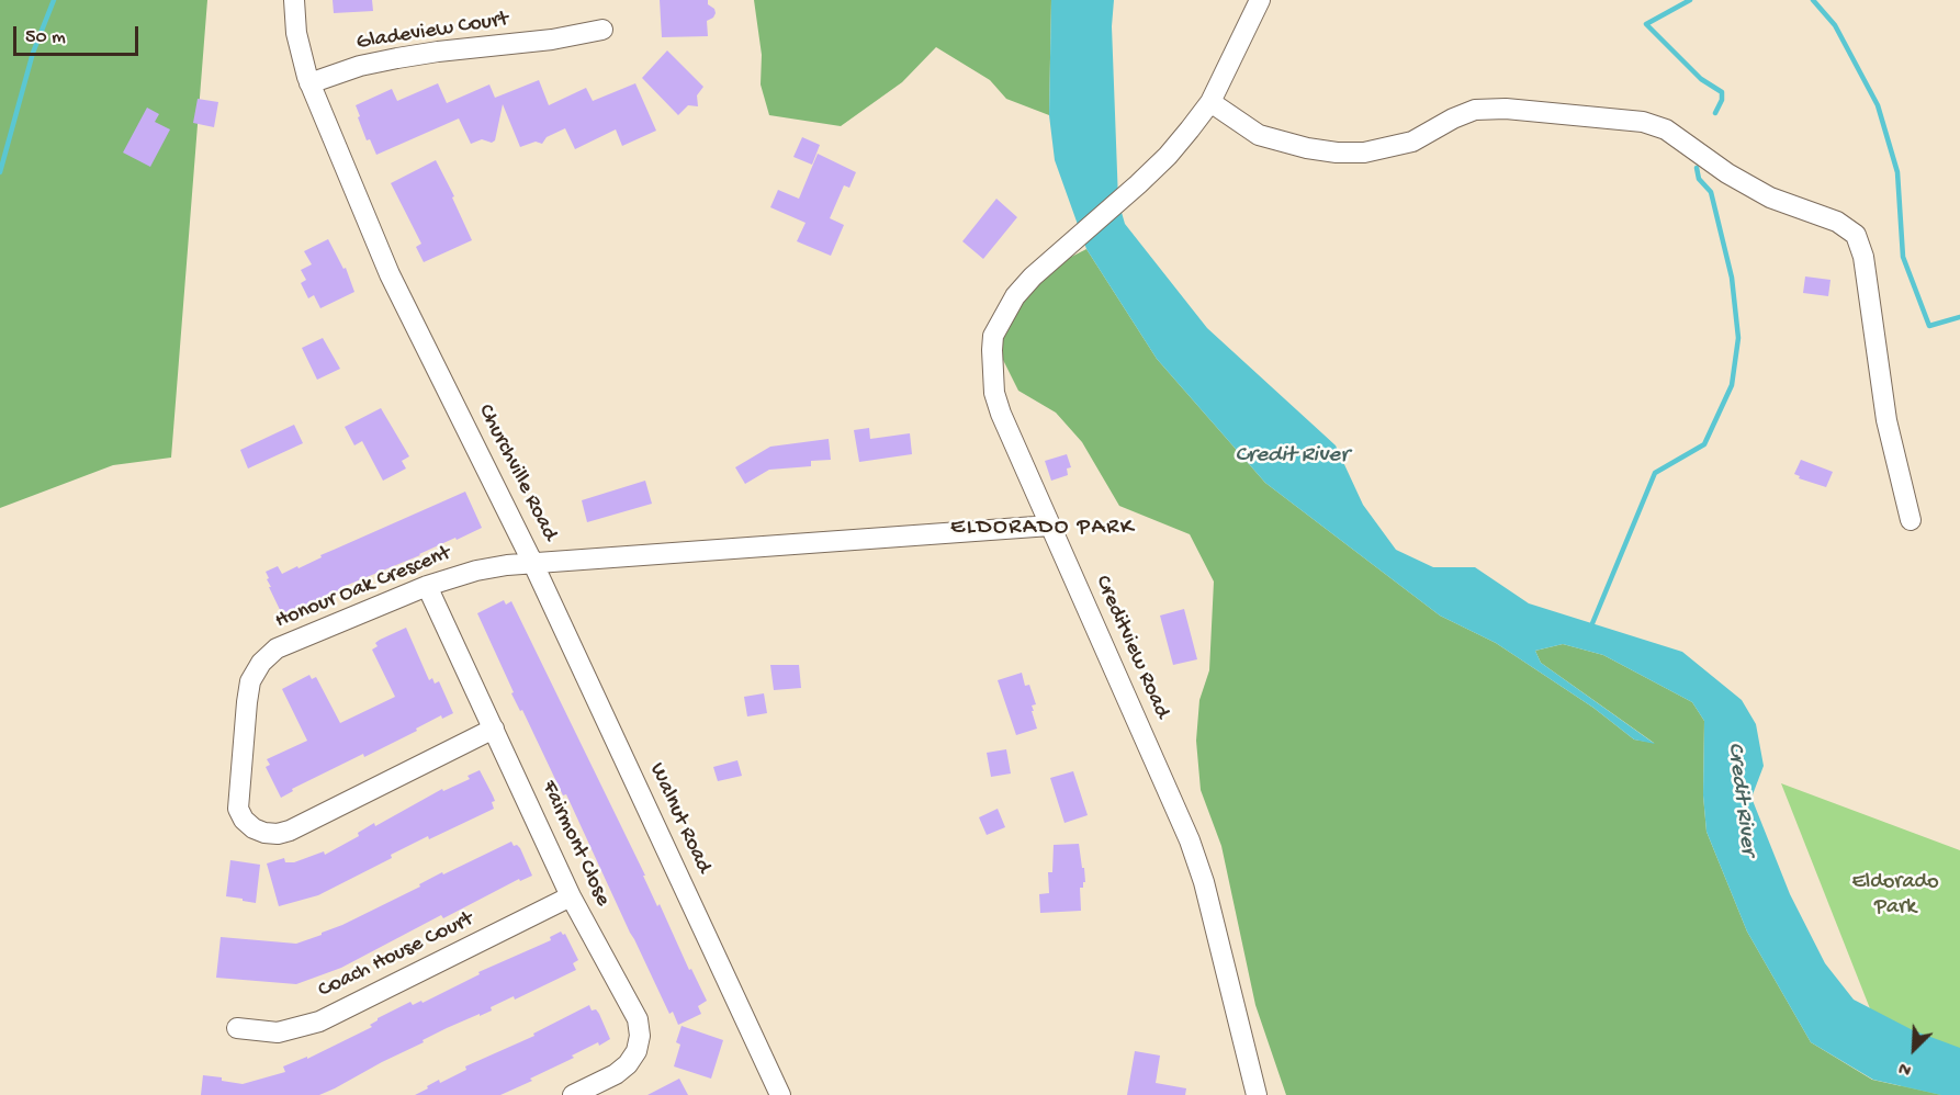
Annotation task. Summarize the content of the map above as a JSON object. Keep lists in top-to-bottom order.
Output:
{
  "streets": {
    "street": [
      "Gladeview Court",
      "Churchville Road",
      "Honour Oak Crescent",
      "Creditview Road",
      "Walnut Road",
      "Fairmont Close",
      "Coach House Court"
    ]
  },
  "crossings": [
    ["Gladeview Court", "Churchville Road"],
    ["Churchville Road", "Honour Oak Crescent"],
    ["Churchville Road", "Creditview Road"],
    ["Churchville Road", "Walnut Road"],
    ["Honour Oak Crescent", "Walnut Road"],
    ["Honour Oak Crescent", "Fairmont Close"],
    ["Fairmont Close", "Coach House Court"]
  ],
  "districts": ["ELDORADO PARK"],
  "water": ["Credit River"],
  "parks": ["Eldorado Park"],
  "scale_bar": "50 m",
  "north": "bottom left"
}
